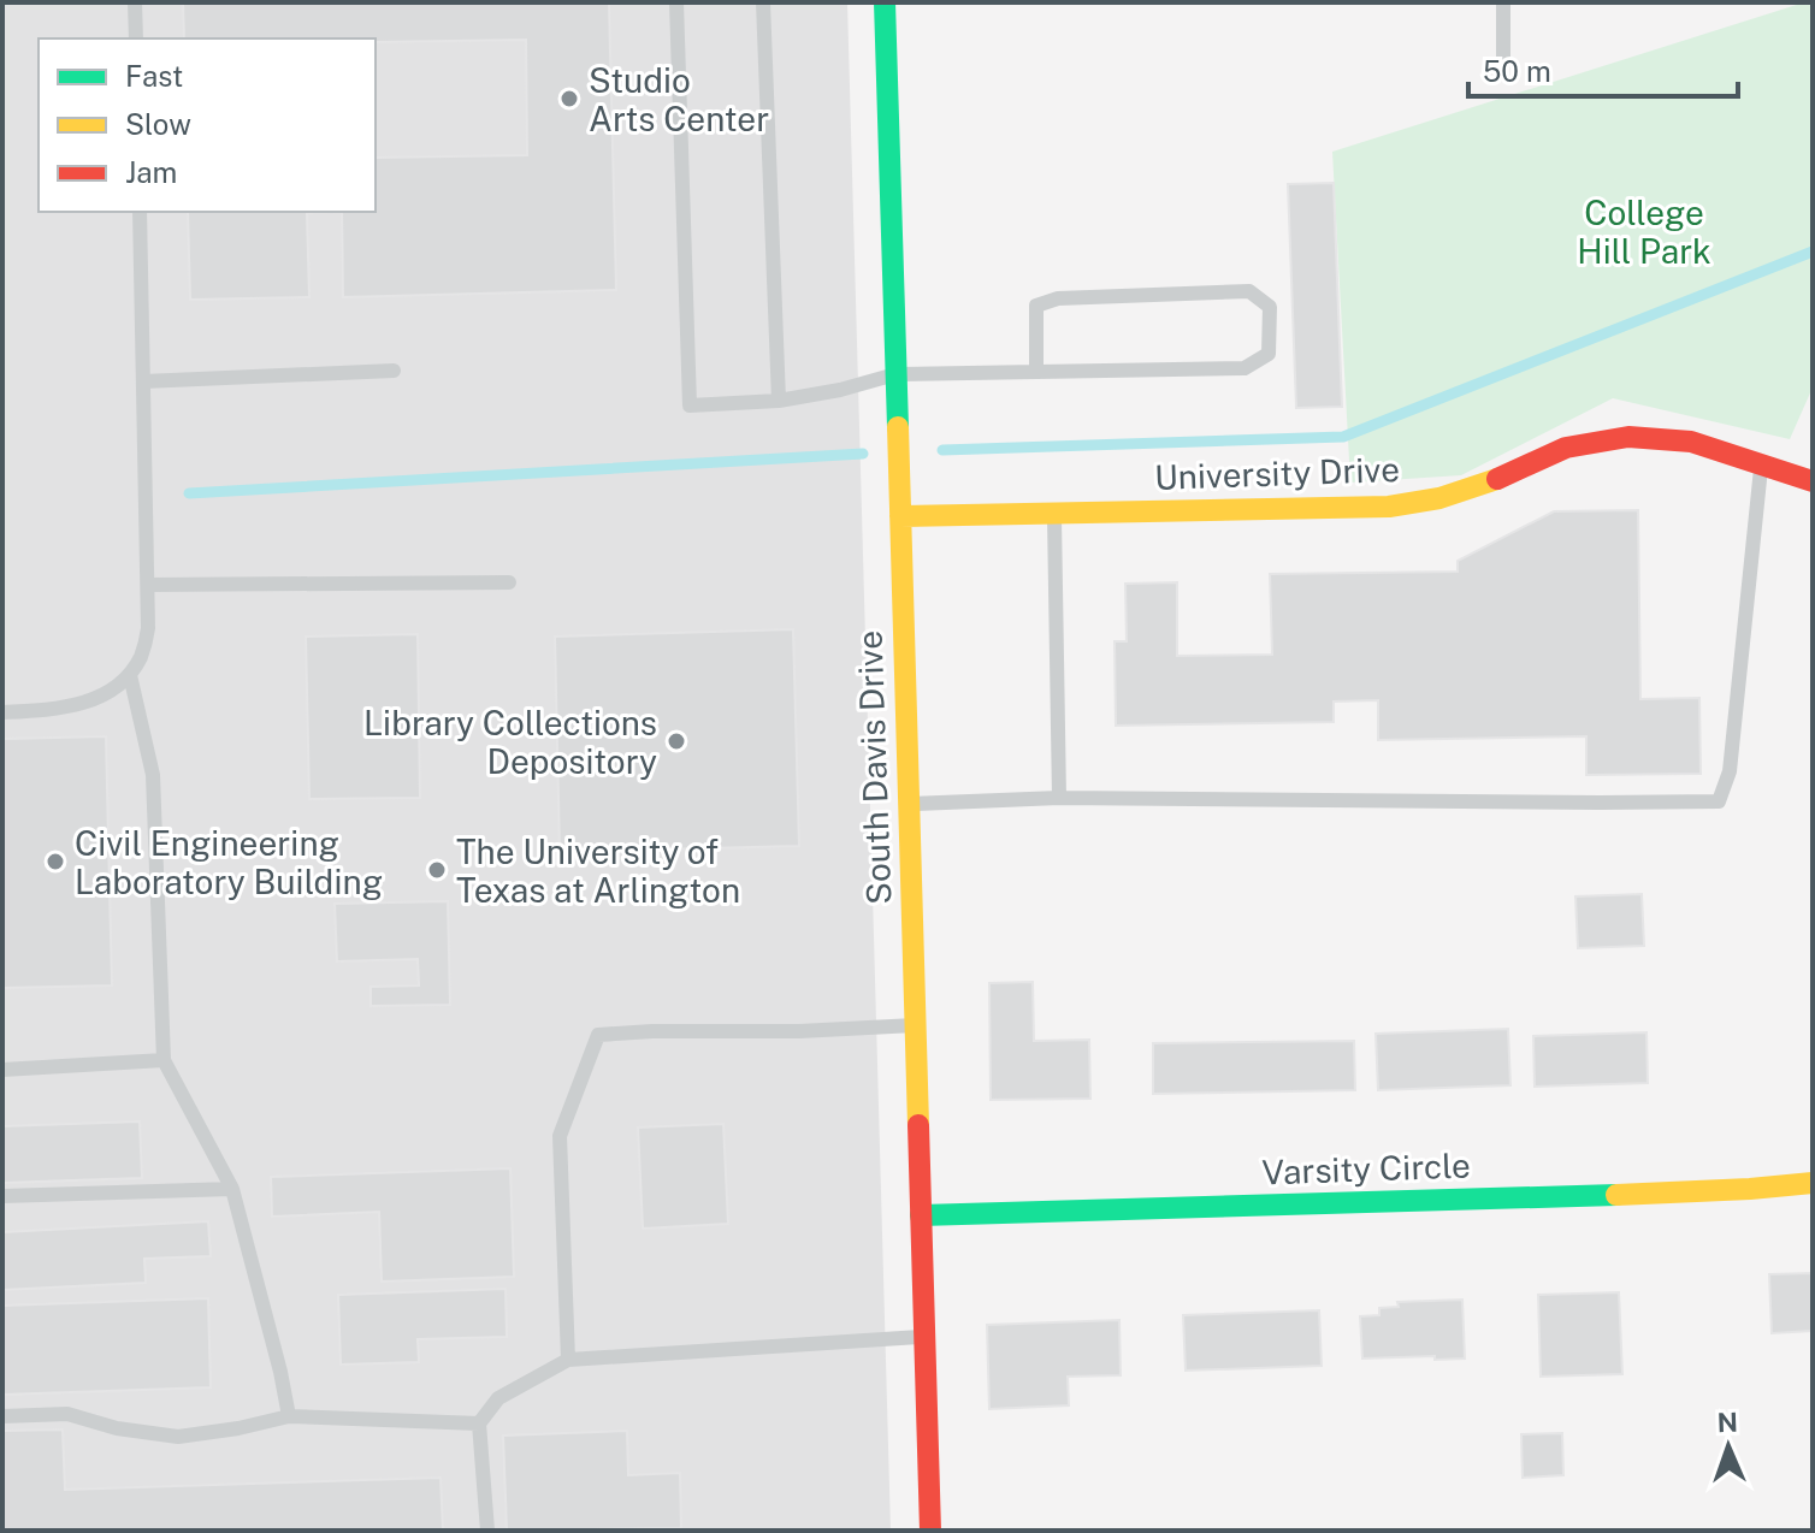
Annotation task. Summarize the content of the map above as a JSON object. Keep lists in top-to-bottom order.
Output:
{
  "streets": {
    "street": ["University Drive", "South Davis Drive", "Varsity Circle"]
  },
  "crossings": [
    ["University Drive", "South Davis Drive"],
    ["South Davis Drive", "Varsity Circle"]
  ],
  "parks": ["College Hill Park"],
  "places": [
    "Studio Arts Center",
    "Library Collections Depository",
    "Civil Engineering Laboratory Building",
    "The University of Texas at Arlington"
  ],
  "legend": ["Fast", "Slow", "Jam"],
  "scale_bar": "50 m",
  "north": "top"
}
